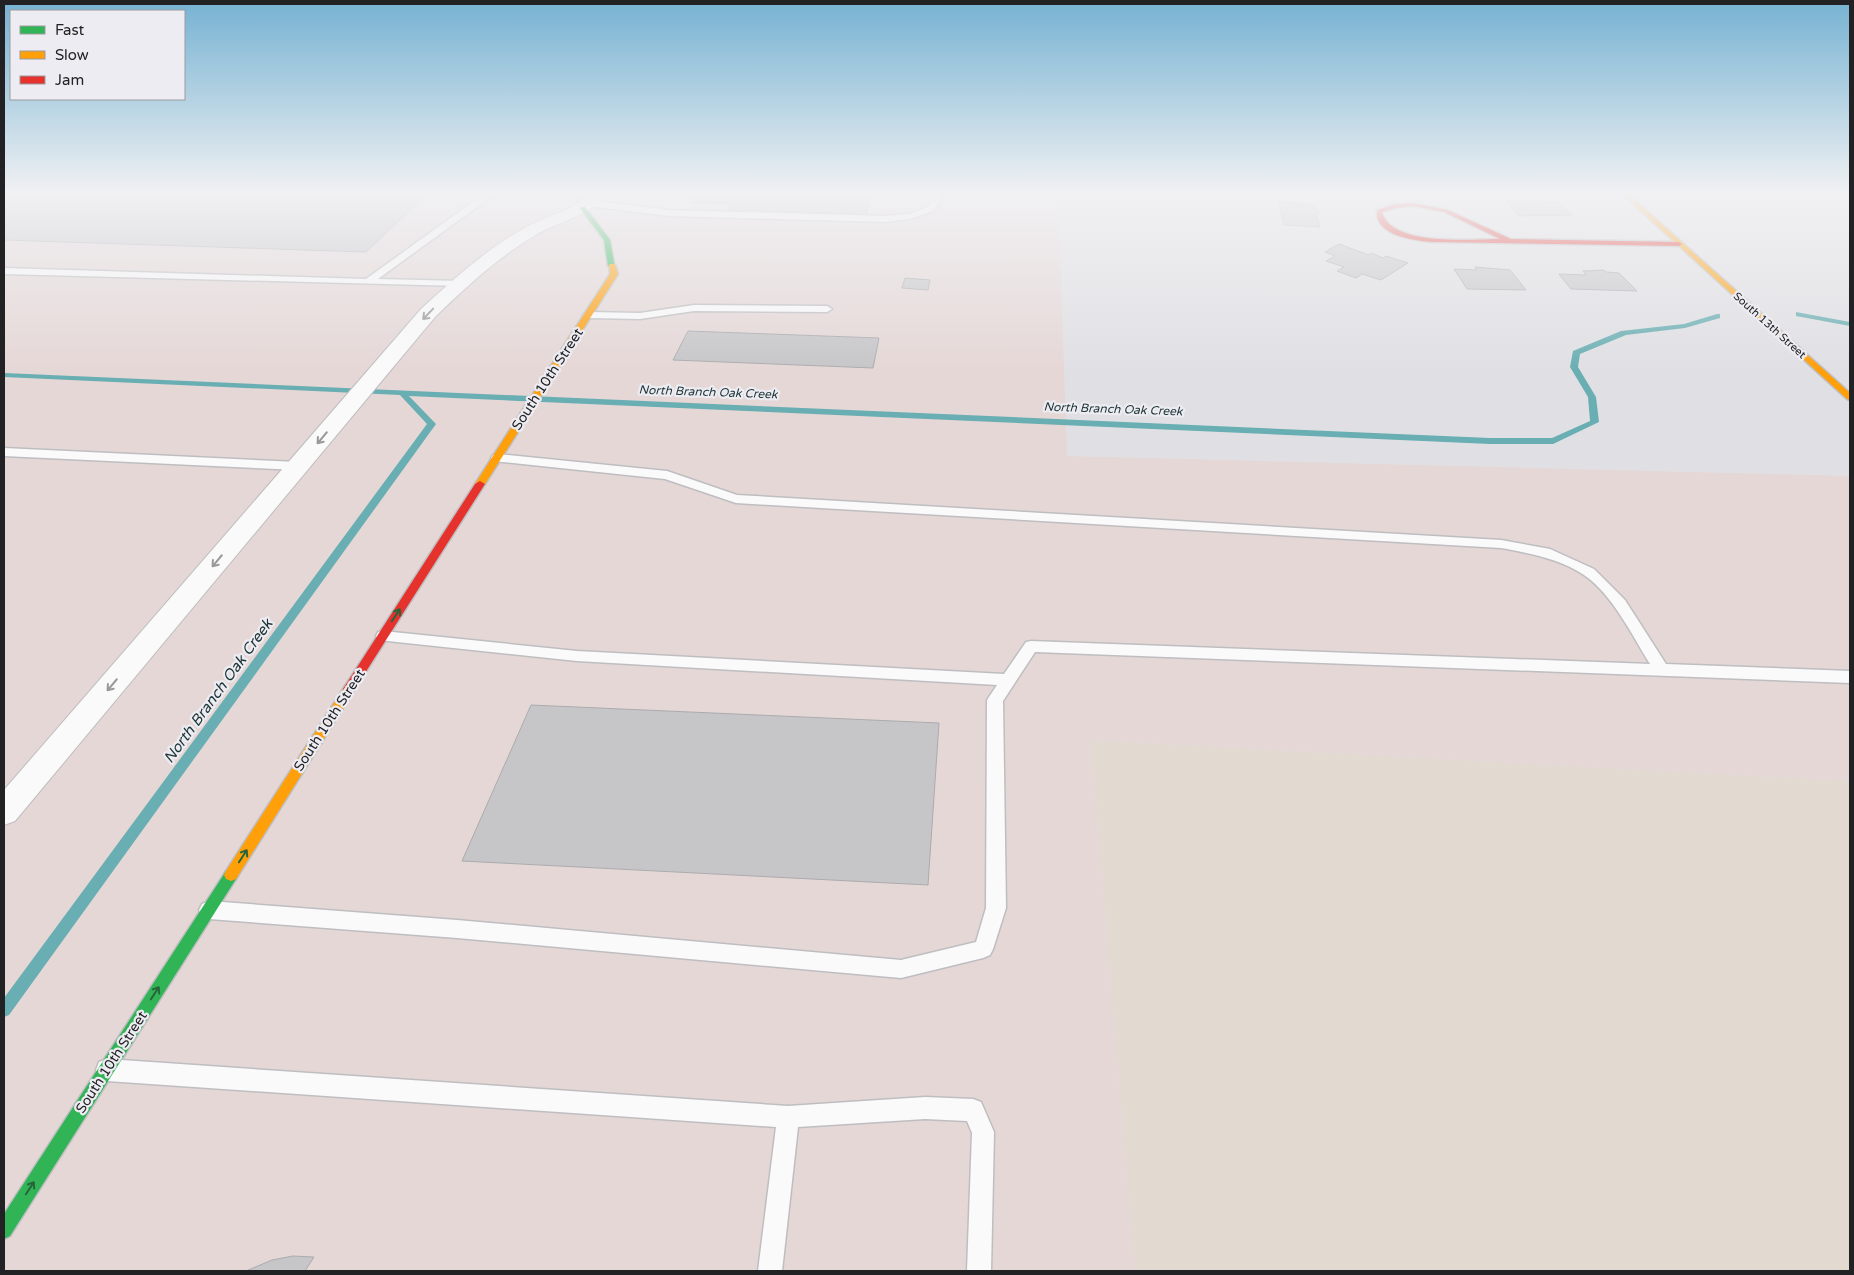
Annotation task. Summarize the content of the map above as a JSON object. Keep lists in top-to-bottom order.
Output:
{
  "streets": {
    "street": ["South 13th Street", "South 10th Street"]
  },
  "one_way": ["South 10th Street"],
  "water": ["North Branch Oak Creek"],
  "legend": ["Fast", "Slow", "Jam"]
}
